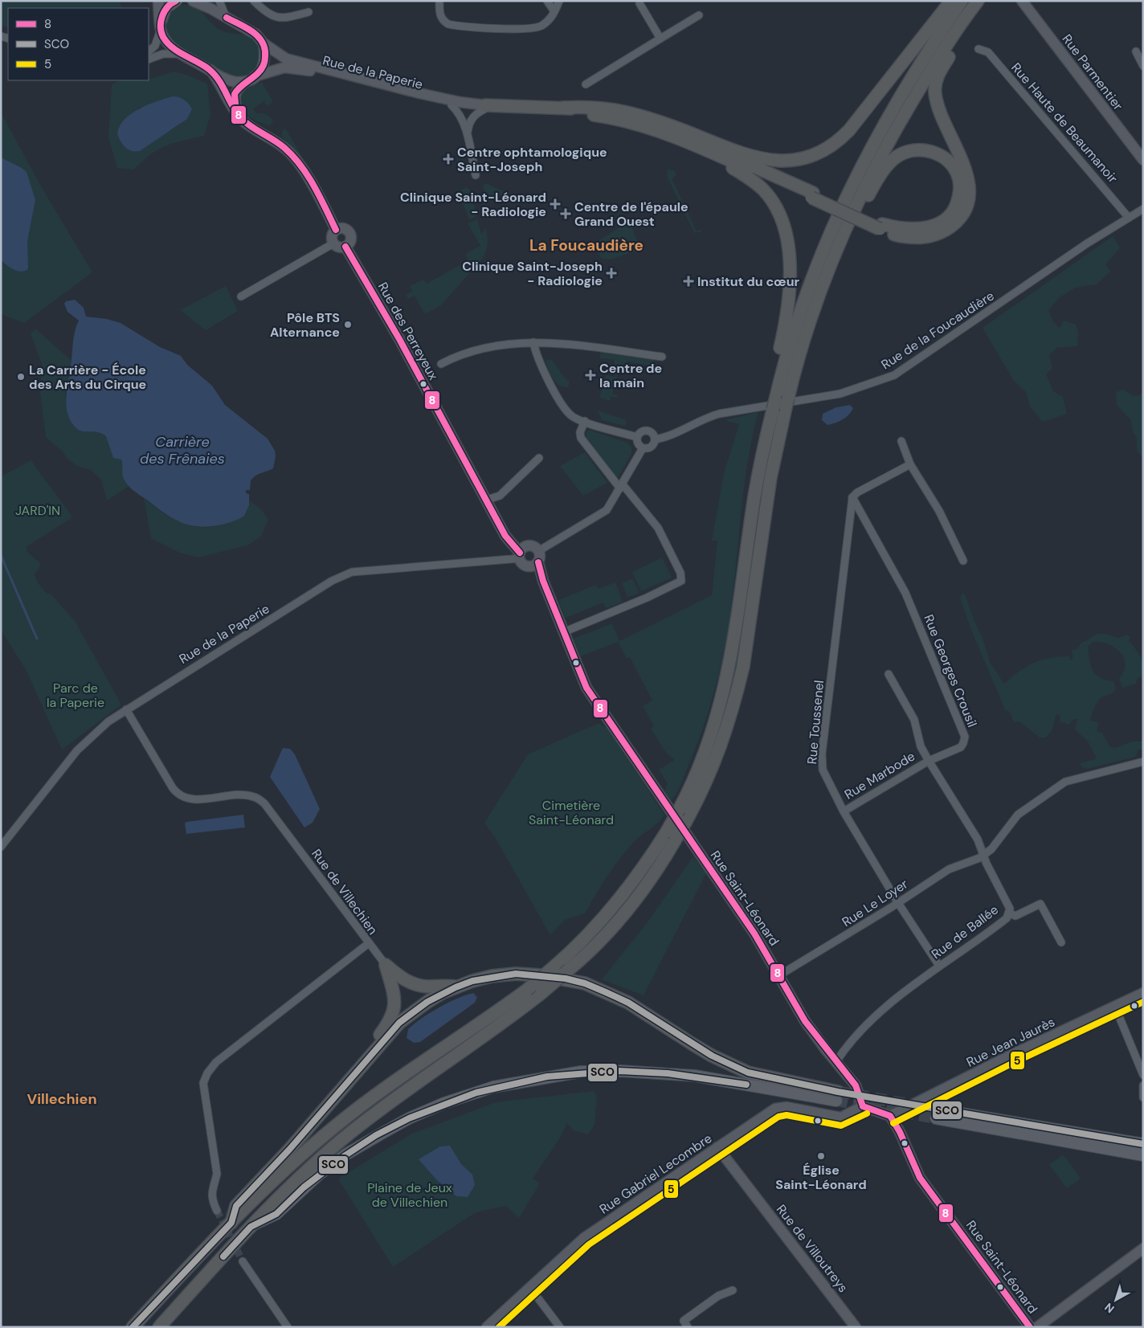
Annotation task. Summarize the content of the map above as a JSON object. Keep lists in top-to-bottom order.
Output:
{
  "streets": {
    "street": [
      "Rue de la Paperie",
      "Rue Parmentier",
      "Rue Haute de Beaumanoir",
      "Rue de la Foucaudière",
      "Rue des Perreyeux",
      "Rue Georges Crousil",
      "Rue Toussenel",
      "Rue Marbode",
      "Rue de Villechien",
      "Rue Saint-Léonard",
      "Rue Le Loyer",
      "Rue de Ballée",
      "Rue Jean Jaurès",
      "Rue Gabriel Lecombre",
      "Rue de Villoutreys"
    ]
  },
  "crossings": [
    ["Rue de la Paperie", "Rue de la Foucaudière"],
    ["Rue de la Paperie", "Rue des Perreyeux"],
    ["Rue de la Paperie", "Rue de Villechien"],
    ["Rue de la Paperie", "Rue Saint-Léonard"],
    ["Rue Haute de Beaumanoir", "Rue de la Foucaudière"],
    ["Rue de la Foucaudière", "Rue des Perreyeux"],
    ["Rue de la Foucaudière", "Rue Saint-Léonard"],
    ["Rue des Perreyeux", "Rue Saint-Léonard"],
    ["Rue Georges Crousil", "Rue Toussenel"],
    ["Rue Georges Crousil", "Rue Marbode"],
    ["Rue Toussenel", "Rue Marbode"],
    ["Rue Toussenel", "Rue Le Loyer"],
    ["Rue Toussenel", "Rue de Ballée"],
    ["Rue Saint-Léonard", "Rue Le Loyer"],
    ["Rue Saint-Léonard", "Rue de Ballée"],
    ["Rue Saint-Léonard", "Rue Jean Jaurès"],
    ["Rue Saint-Léonard", "Rue Gabriel Lecombre"],
    ["Rue Le Loyer", "Rue de Ballée"],
    ["Rue Gabriel Lecombre", "Rue de Villoutreys"]
  ],
  "districts": ["La Foucaudière", "Villechien"],
  "water": ["Carrière des Frênaies"],
  "parks": [
    "JARD'IN",
    "Parc de la Paperie",
    "Cimetière Saint-Léonard",
    "Plaine de Jeux de Villechien"
  ],
  "places": {
    "health": [
      "Centre ophtamologique Saint-Joseph",
      "Clinique Saint-Léonard - Radiologie",
      "Centre de l'épaule Grand Ouest",
      "Clinique Saint-Joseph - Radiologie",
      "Institut du cœur",
      "Centre de la main"
    ],
    "other": ["Pôle BTS Alternance", "La Carrière - École des Arts du Cirque", "Église Saint-Léonard"]
  },
  "lines": ["transit line 8", "transit line SCO", "transit line 5"],
  "legend": ["8", "SCO", "5"],
  "north": "bottom left"
}
